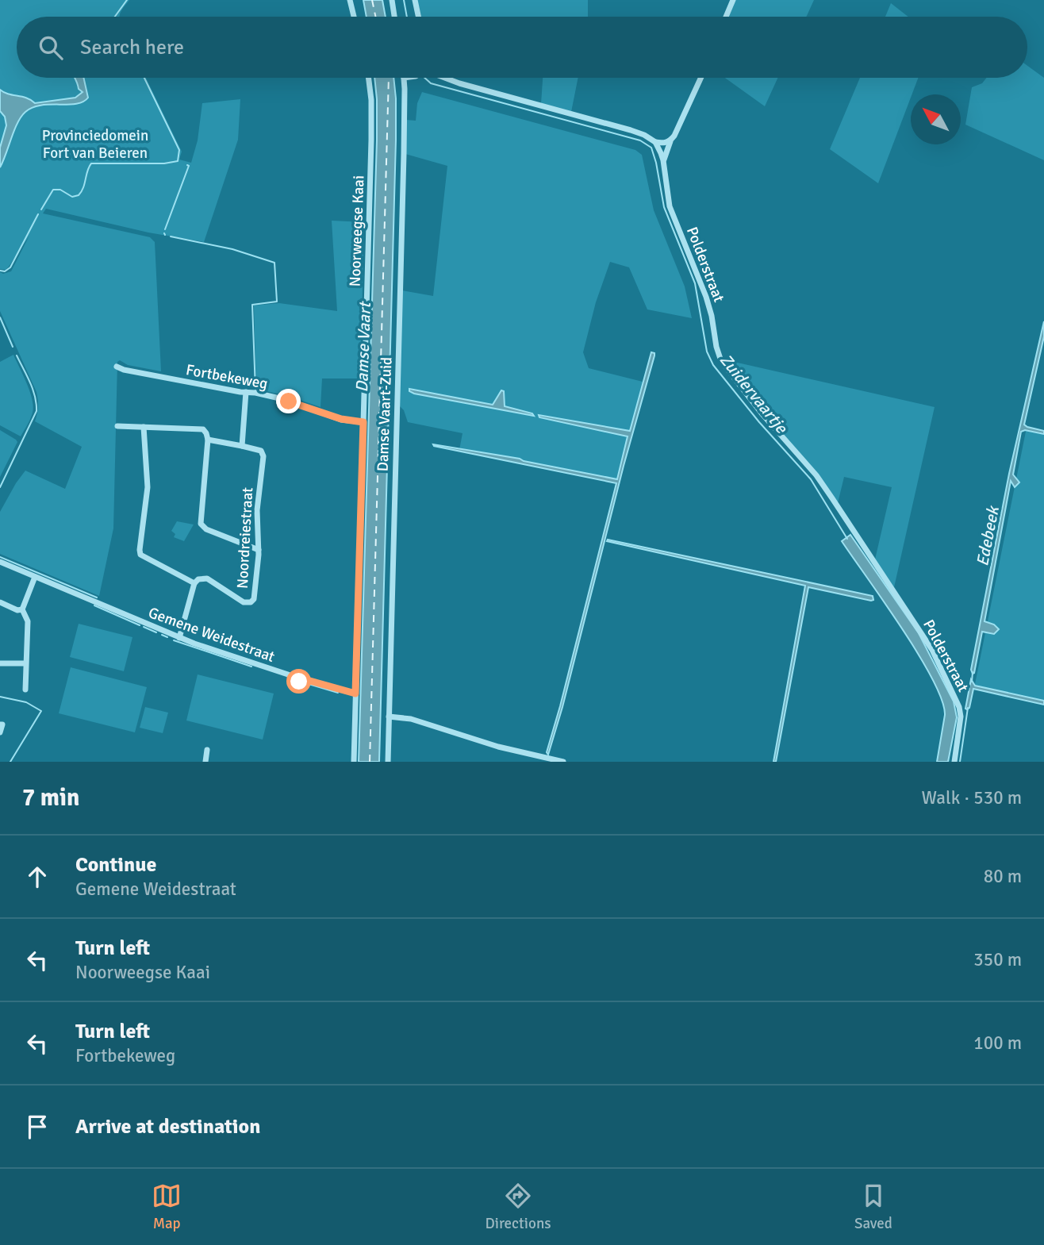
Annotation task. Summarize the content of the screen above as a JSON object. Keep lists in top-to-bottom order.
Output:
{
  "streets": {
    "street": [
      "Noorweegse Kaai",
      "Polderstraat",
      "Fortbekeweg",
      "Damse Vaart-Zuid",
      "Noordreiestraat",
      "Gemene Weidestraat"
    ]
  },
  "crossings": [
    ["Noorweegse Kaai", "Fortbekeweg"],
    ["Noorweegse Kaai", "Gemene Weidestraat"]
  ],
  "water": ["Damse Vaart", "Zuidervaartje", "Edebeek"],
  "parks": ["Provinciedomein Fort van Beieren"],
  "north": "top left",
  "page": {
    "search": "Search here",
    "heading": ["7 min", "Walk · 530 m"],
    "list": [
      ["Continue", "Gemene Weidestraat", "80 m"],
      ["Turn left", "Noorweegse Kaai", "350 m"],
      ["Turn left", "Fortbekeweg", "100 m"],
      "Arrive at destination"
    ],
    "nav": ["Map", "Directions", "Saved"]
  }
}
